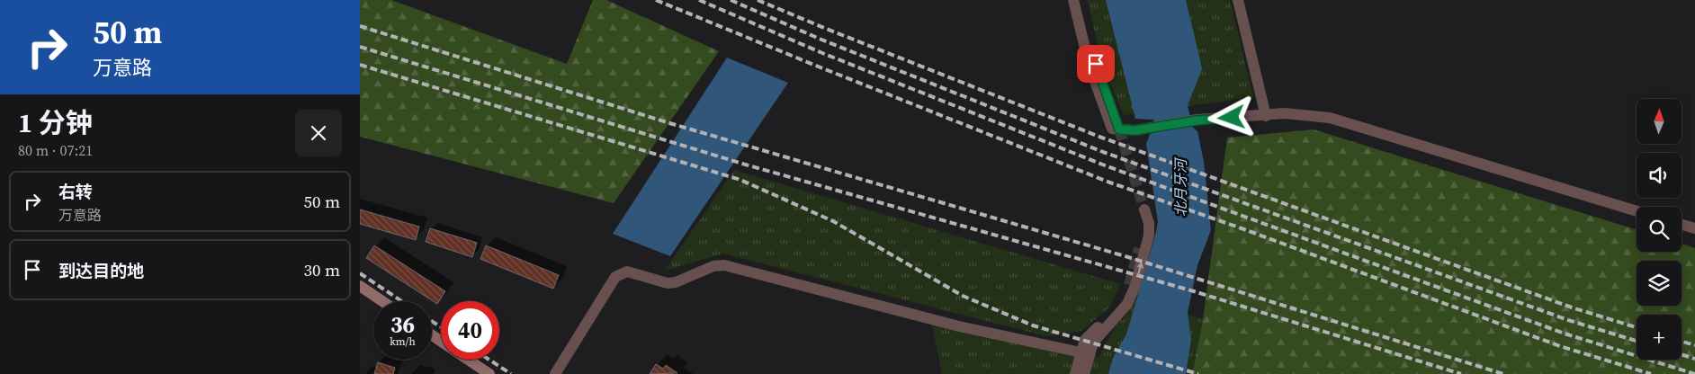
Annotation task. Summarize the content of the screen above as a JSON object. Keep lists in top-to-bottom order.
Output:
{
  "water": ["北月牙河"],
  "north": "top",
  "page": {
    "turn": ["50 m", "万意路"],
    "heading": ["1 分钟", "80 m · 07:21"],
    "map_buttons": "+",
    "list": [
      {
        "name": "右转",
        "note": "万意路",
        "value": "50 m"
      },
      {
        "name": "到达目的地",
        "value": "30 m"
      }
    ],
    "speed": "36 km/h",
    "limit": "40"
  }
}
